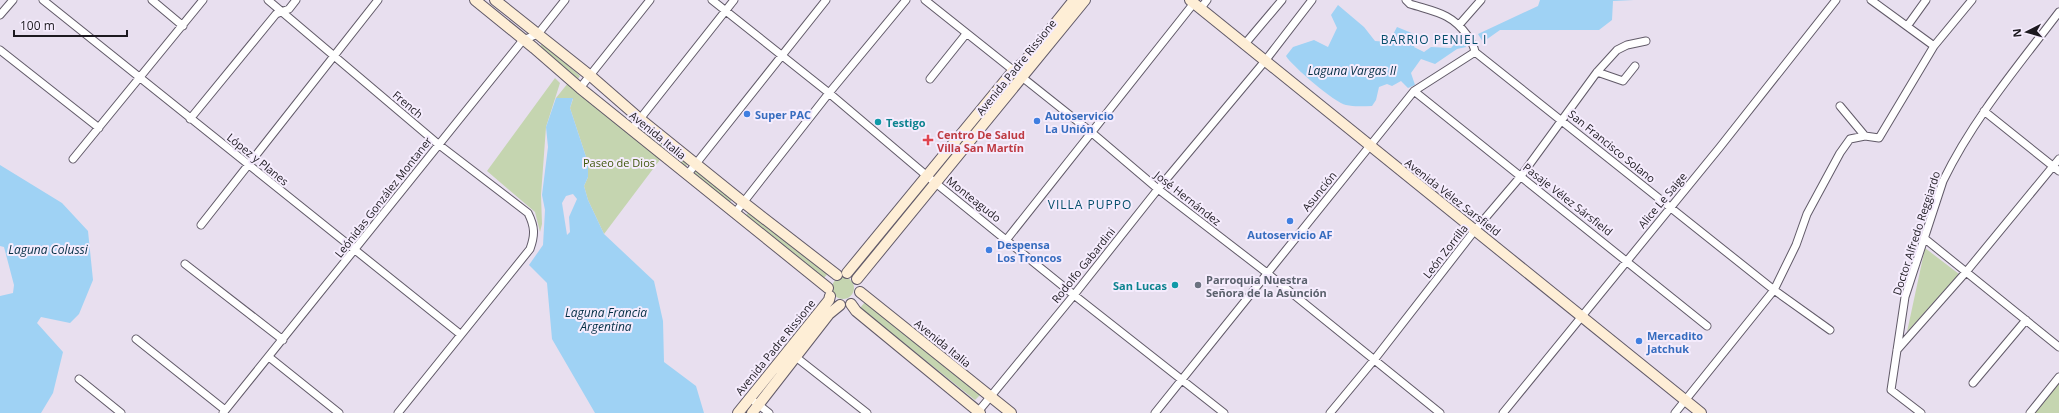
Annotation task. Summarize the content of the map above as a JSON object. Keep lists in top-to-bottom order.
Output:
{
  "streets": {
    "main road": ["Avenida Padre Rissione", "Avenida Italia", "Avenida Vélez Sarsfield"],
    "street": [
      "French",
      "San Francisco Solano",
      "López y Planes",
      "Asunción",
      "Leónidas González Montaner",
      "José Hernández",
      "Monteagudo",
      "Pasaje Vélez Sársfield",
      "Alice Le Saige",
      "Doctor Alfredo Reggiardo",
      "León Zorrilla",
      "Rodolfo Gabardini"
    ]
  },
  "crossings": [
    ["Avenida Padre Rissione", "Avenida Italia"],
    ["Avenida Padre Rissione", "José Hernández"],
    ["Avenida Padre Rissione", "Monteagudo"],
    ["French", "López y Planes"],
    ["French", "Leónidas González Montaner"],
    ["Avenida Italia", "Leónidas González Montaner"],
    ["Avenida Italia", "Rodolfo Gabardini"],
    ["San Francisco Solano", "Asunción"],
    ["San Francisco Solano", "Alice Le Saige"],
    ["San Francisco Solano", "León Zorrilla"],
    ["López y Planes", "Leónidas González Montaner"],
    ["Asunción", "Avenida Vélez Sarsfield"],
    ["Asunción", "José Hernández"],
    ["Asunción", "Monteagudo"],
    ["Asunción", "Pasaje Vélez Sársfield"],
    ["Avenida Vélez Sarsfield", "Alice Le Saige"],
    ["Avenida Vélez Sarsfield", "León Zorrilla"],
    ["Avenida Vélez Sarsfield", "Rodolfo Gabardini"],
    ["José Hernández", "León Zorrilla"],
    ["José Hernández", "Rodolfo Gabardini"],
    ["Monteagudo", "Rodolfo Gabardini"],
    ["Pasaje Vélez Sársfield", "Alice Le Saige"],
    ["Pasaje Vélez Sársfield", "León Zorrilla"]
  ],
  "districts": ["BARRIO PENIEL I", "VILLA PUPPO"],
  "water": ["Laguna Vargas II", "Laguna Colussi", "Laguna Francia Argentina"],
  "parks": ["Paseo de Dios"],
  "places": {
    "other": [
      "Super PAC",
      "Autoservicio La Unión",
      "Testigo",
      "Autoservicio AF",
      "Despensa Los Troncos",
      "San Lucas",
      "Parroquia Nuestra Señora de la Asunción",
      "Mercadito Jatchuk"
    ],
    "health": ["Centro De Salud Villa San Martín"]
  },
  "scale_bar": "100 m",
  "north": "left"
}
